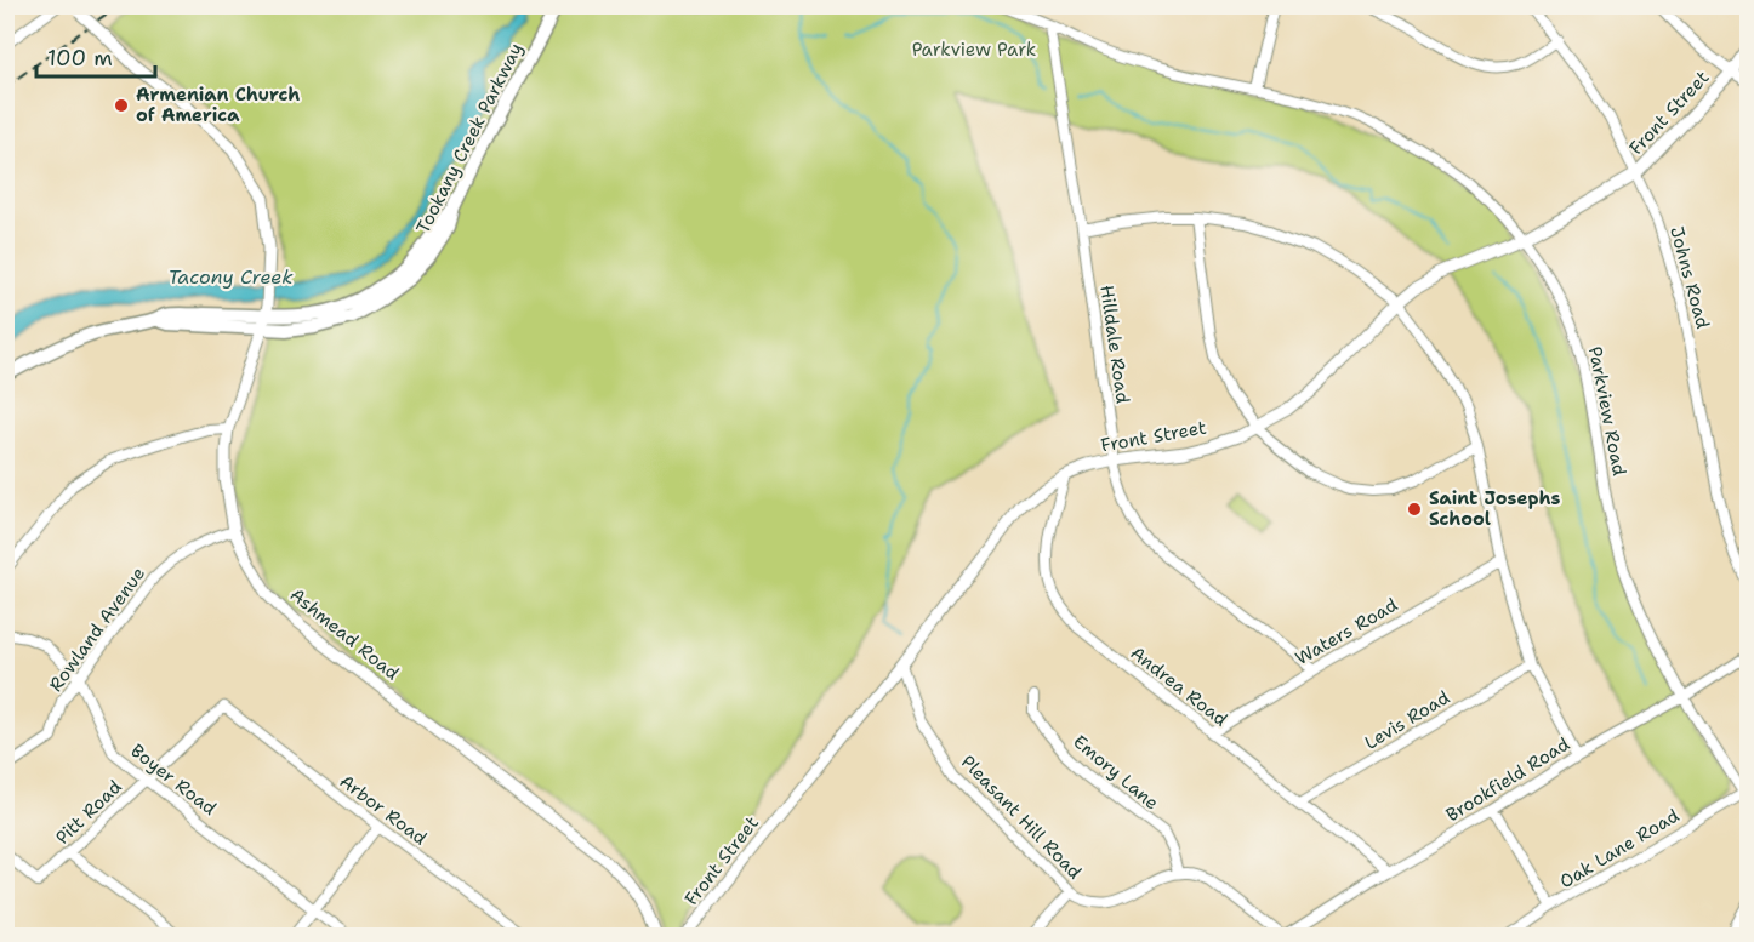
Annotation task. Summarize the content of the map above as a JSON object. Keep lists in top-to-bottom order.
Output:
{
  "streets": {
    "main road": ["Tookany Creek Parkway"],
    "street": [
      "Front Street",
      "Johns Road",
      "Hilldale Road",
      "Parkview Road",
      "Rowland Avenue",
      "Waters Road",
      "Ashmead Road",
      "Andrea Road",
      "Levis Road",
      "Emory Lane",
      "Boyer Road",
      "Brookfield Road",
      "Arbor Road",
      "Pitt Road",
      "Pleasant Hill Road",
      "Oak Lane Road"
    ]
  },
  "crossings": [
    ["Front Street", "Johns Road"],
    ["Front Street", "Hilldale Road"],
    ["Front Street", "Parkview Road"],
    ["Front Street", "Andrea Road"],
    ["Front Street", "Pleasant Hill Road"],
    ["Tookany Creek Parkway", "Ashmead Road"],
    ["Hilldale Road", "Parkview Road"],
    ["Hilldale Road", "Waters Road"],
    ["Parkview Road", "Brookfield Road"],
    ["Parkview Road", "Oak Lane Road"],
    ["Rowland Avenue", "Ashmead Road"],
    ["Rowland Avenue", "Boyer Road"],
    ["Waters Road", "Andrea Road"],
    ["Andrea Road", "Levis Road"],
    ["Andrea Road", "Brookfield Road"],
    ["Emory Lane", "Pleasant Hill Road"],
    ["Boyer Road", "Pitt Road"],
    ["Arbor Road", "Pitt Road"]
  ],
  "water": ["Tacony Creek"],
  "parks": ["Parkview Park"],
  "places": ["Armenian Church of America", "Saint Josephs School"],
  "scale_bar": "100 m"
}
